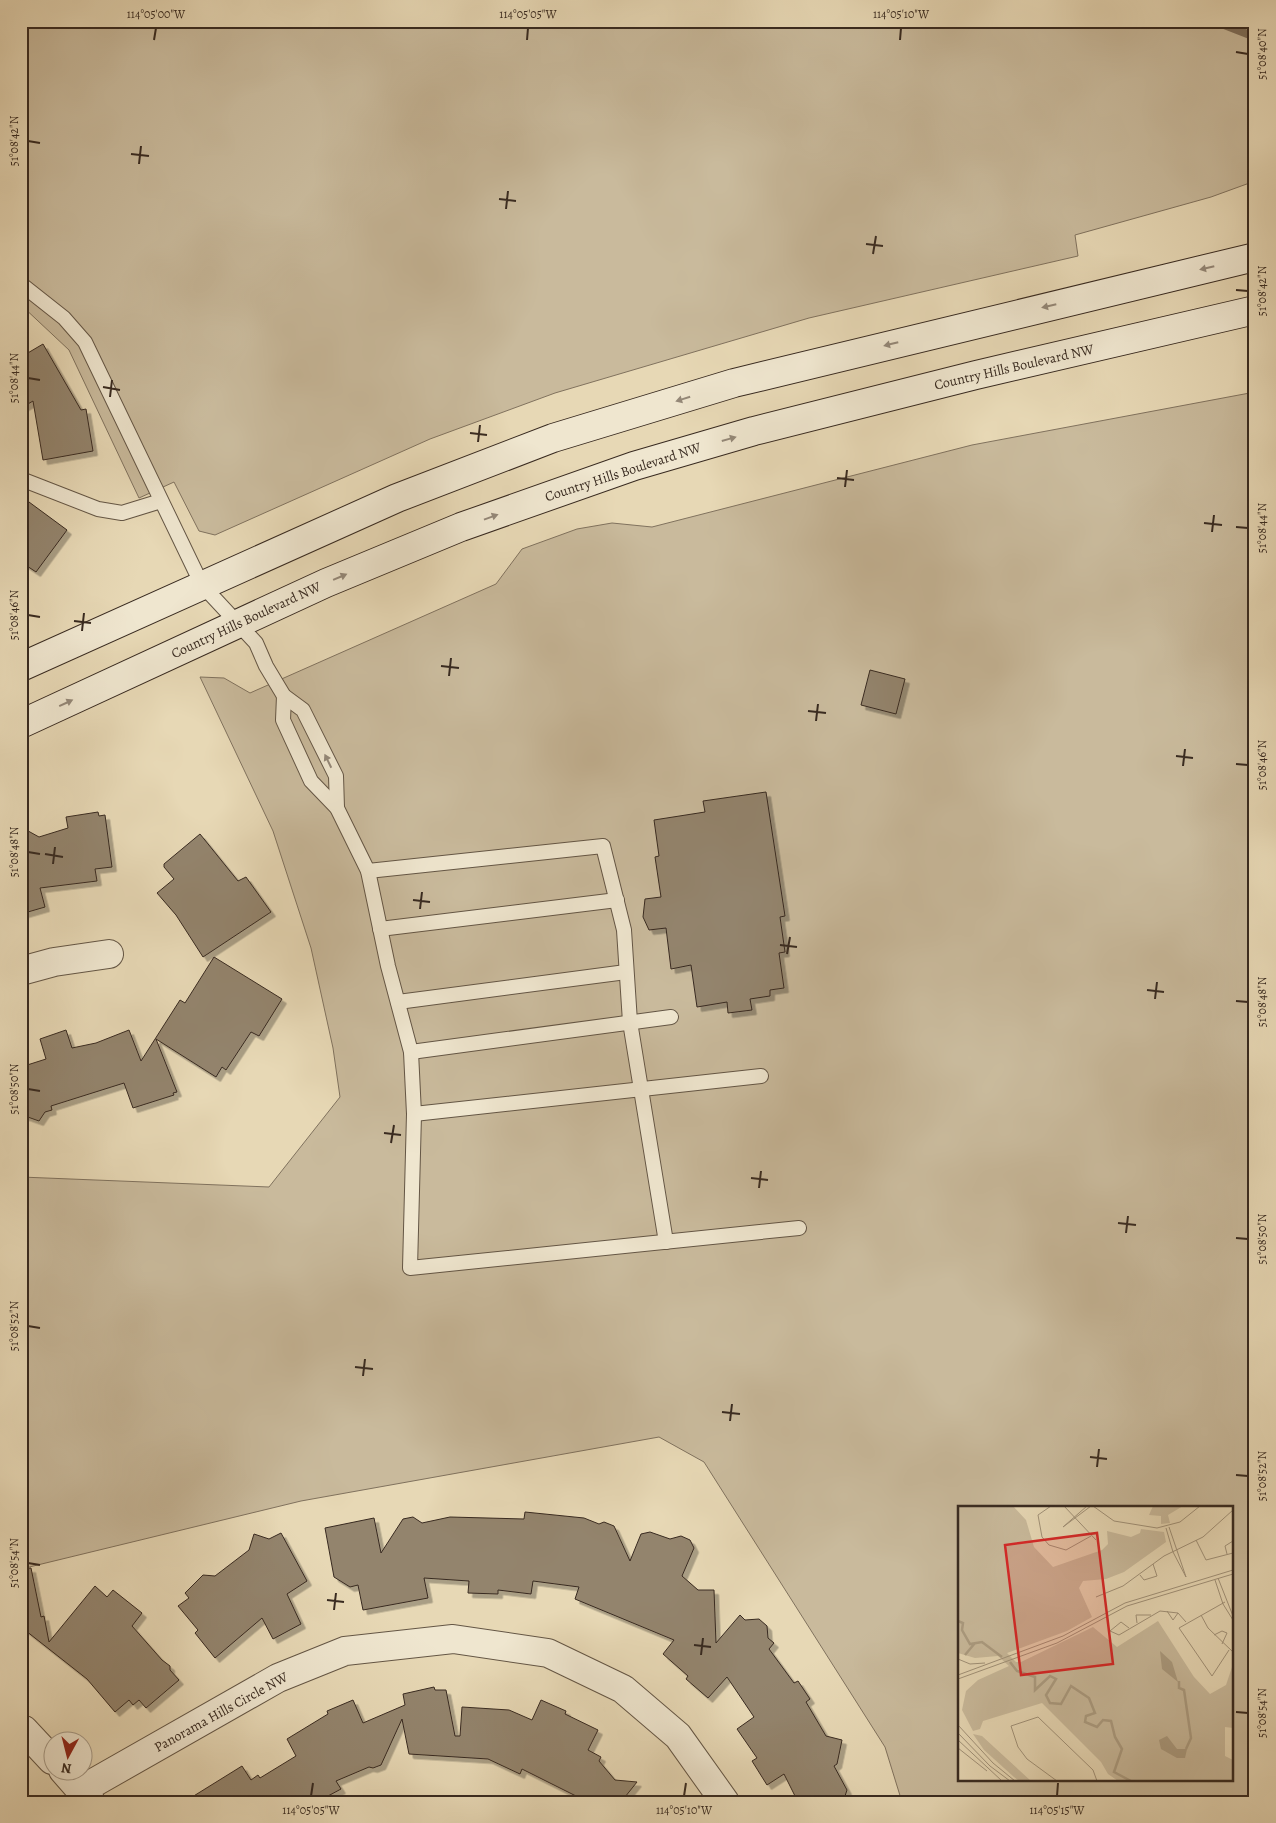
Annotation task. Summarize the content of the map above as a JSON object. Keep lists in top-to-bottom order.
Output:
{
  "streets": {
    "main road": ["Country Hills Boulevard NW", "Panorama Hills Circle NW"]
  },
  "north": "bottom",
  "coordinates": [
    "114°05'00\"W",
    "114°05'05\"W",
    "114°05'10\"W",
    "51°08'40\"N",
    "51°08'42\"N",
    "51°08'44\"N",
    "51°08'46\"N",
    "51°08'48\"N",
    "51°08'50\"N",
    "51°08'52\"N",
    "51°08'54\"N",
    "114°05'15\"W"
  ]
}
